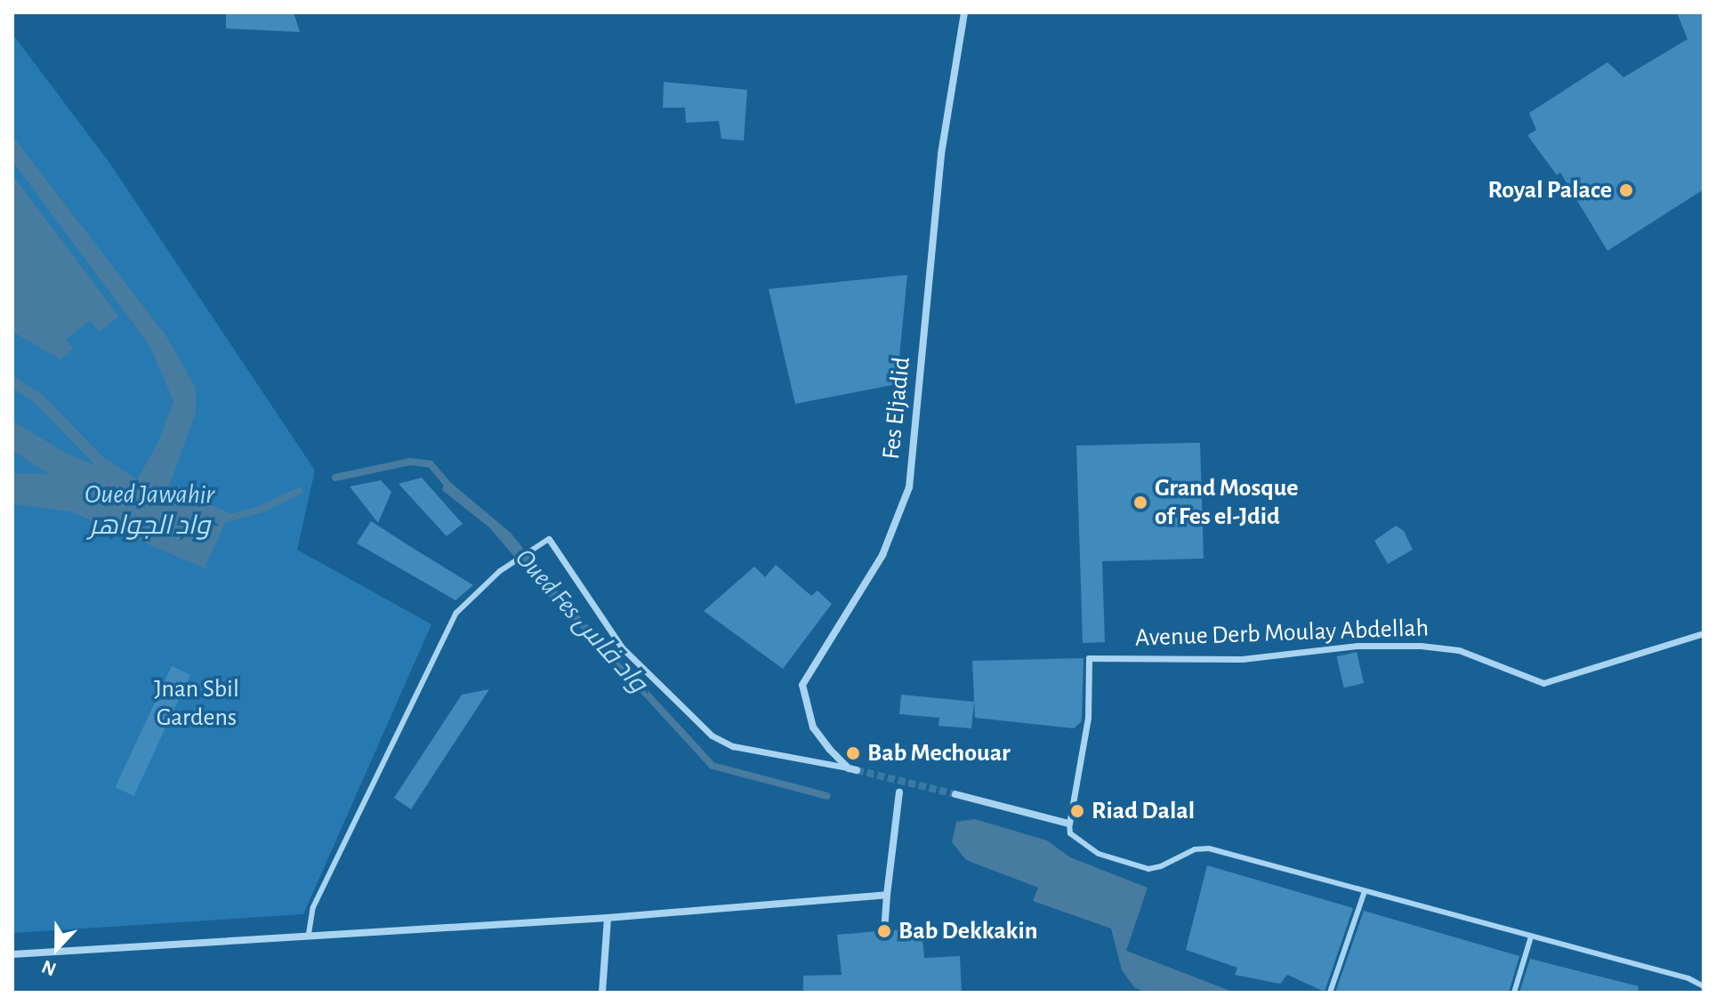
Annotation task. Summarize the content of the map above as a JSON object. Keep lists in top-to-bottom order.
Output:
{
  "streets": {
    "street": ["Fes Eljadid", "Avenue Derb Moulay Abdellah"]
  },
  "water": ["Oued Jawahir واد الجواهر", "Oued Fes واد فاس"],
  "parks": ["Jnan Sbil Gardens"],
  "places": [
    "Royal Palace",
    "Grand Mosque of Fes el-Jdid",
    "Bab Mechouar",
    "Riad Dalal",
    "Bab Dekkakin"
  ],
  "north": "bottom"
}
